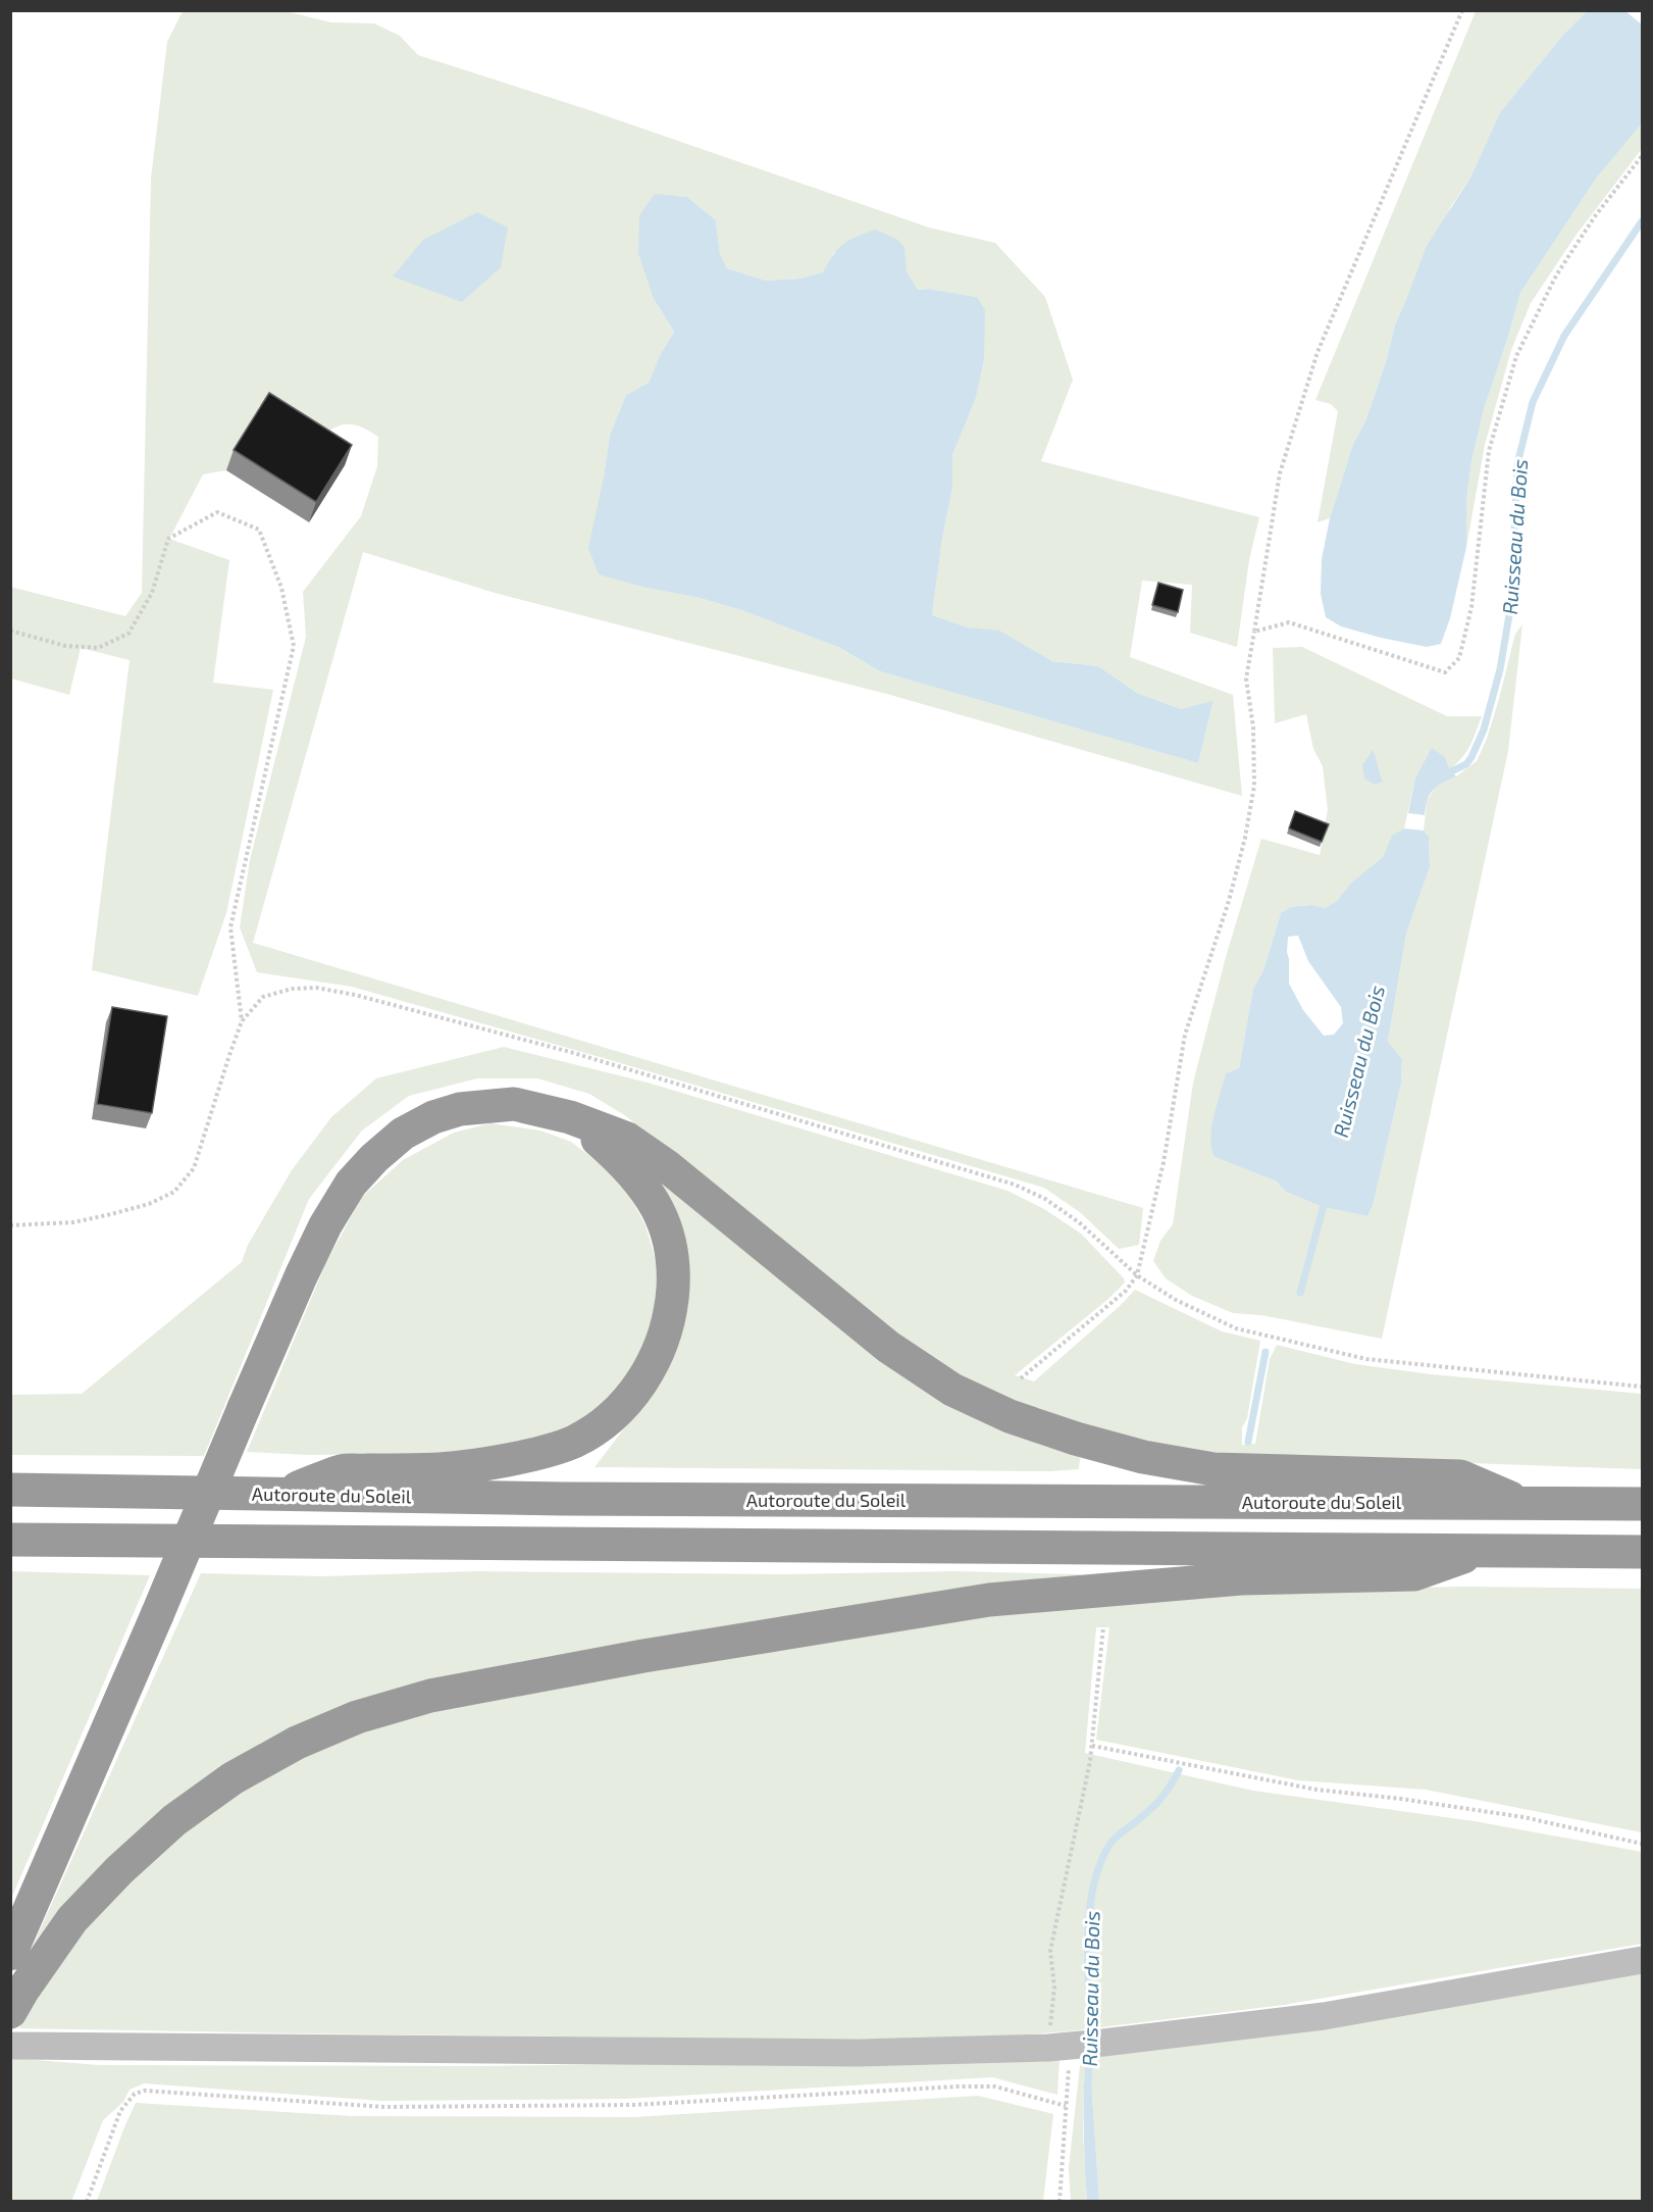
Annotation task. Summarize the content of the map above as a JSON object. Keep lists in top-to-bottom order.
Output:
{
  "streets": {
    "highway": ["Autoroute du Soleil"]
  },
  "water": ["Ruisseau du Bois"]
}
